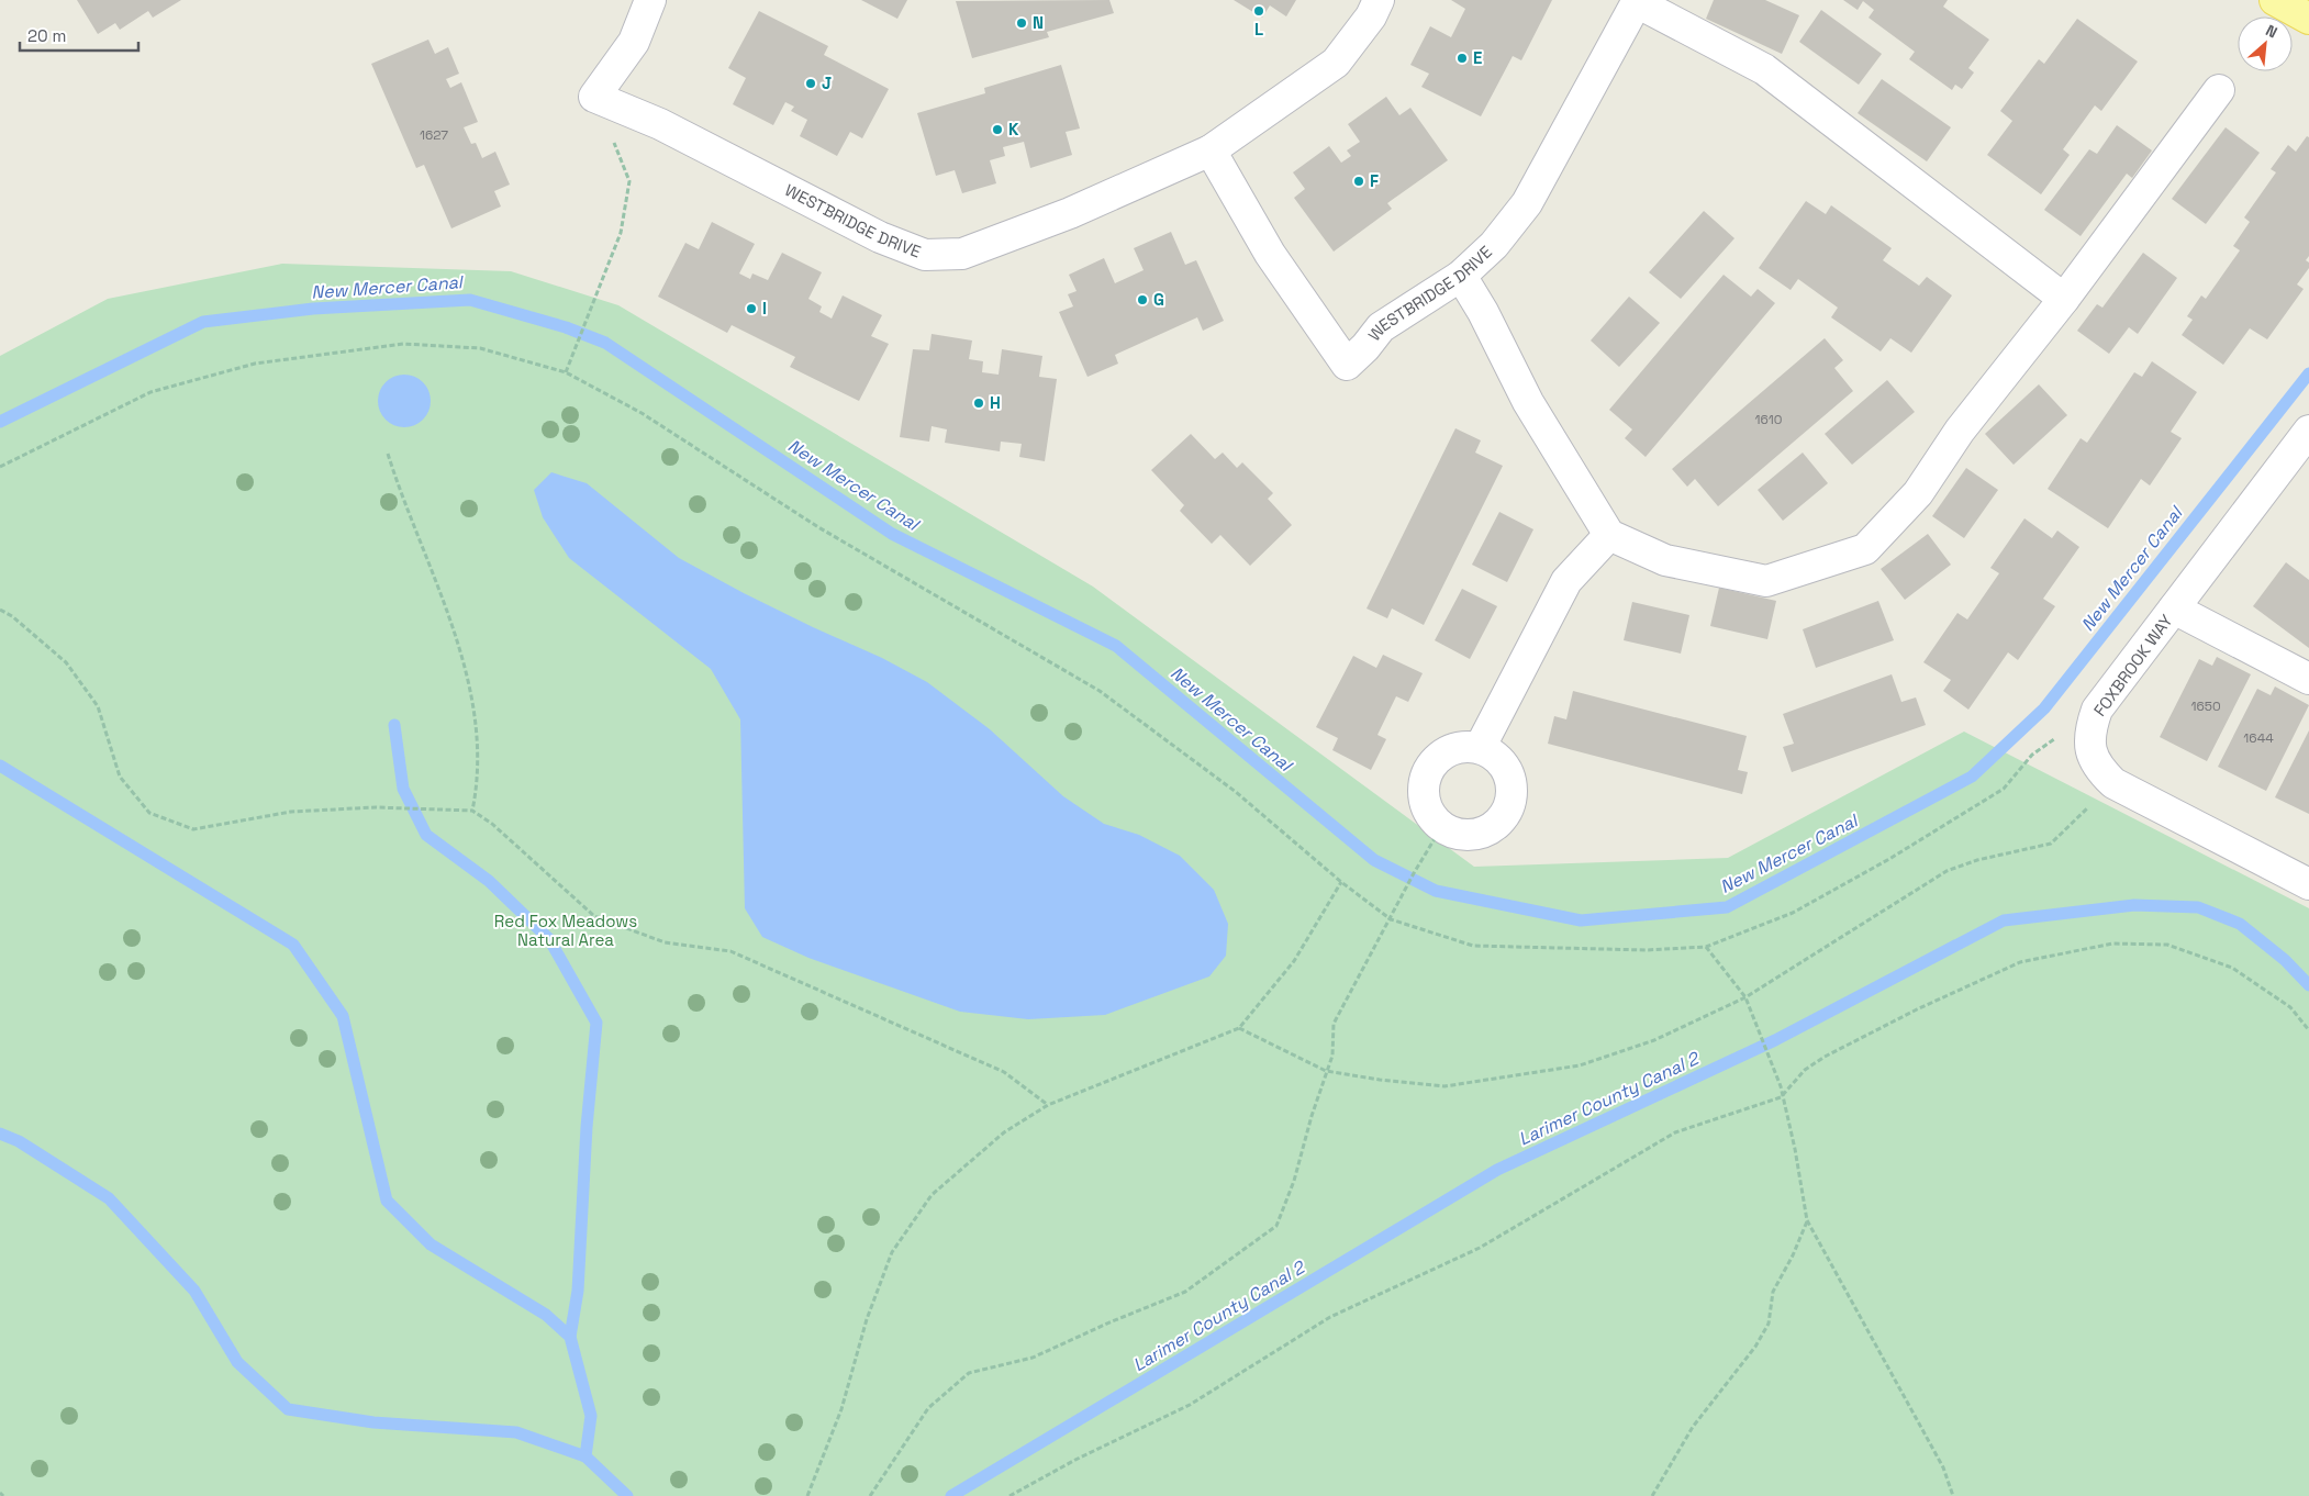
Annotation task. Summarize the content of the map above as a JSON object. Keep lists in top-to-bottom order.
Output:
{
  "streets": {
    "street": ["WESTBRIDGE DRIVE", "FOXBROOK WAY"]
  },
  "water": ["New Mercer Canal", "Larimer County Canal 2"],
  "parks": ["Red Fox Meadows Natural Area"],
  "places": [
    "L",
    "N",
    "E",
    "J",
    "K",
    "F",
    "G",
    "I",
    "H"
  ],
  "house_numbers": [
    "1627",
    "1610",
    "1650",
    "1644"
  ],
  "scale_bar": "20 m",
  "north": "top right"
}
